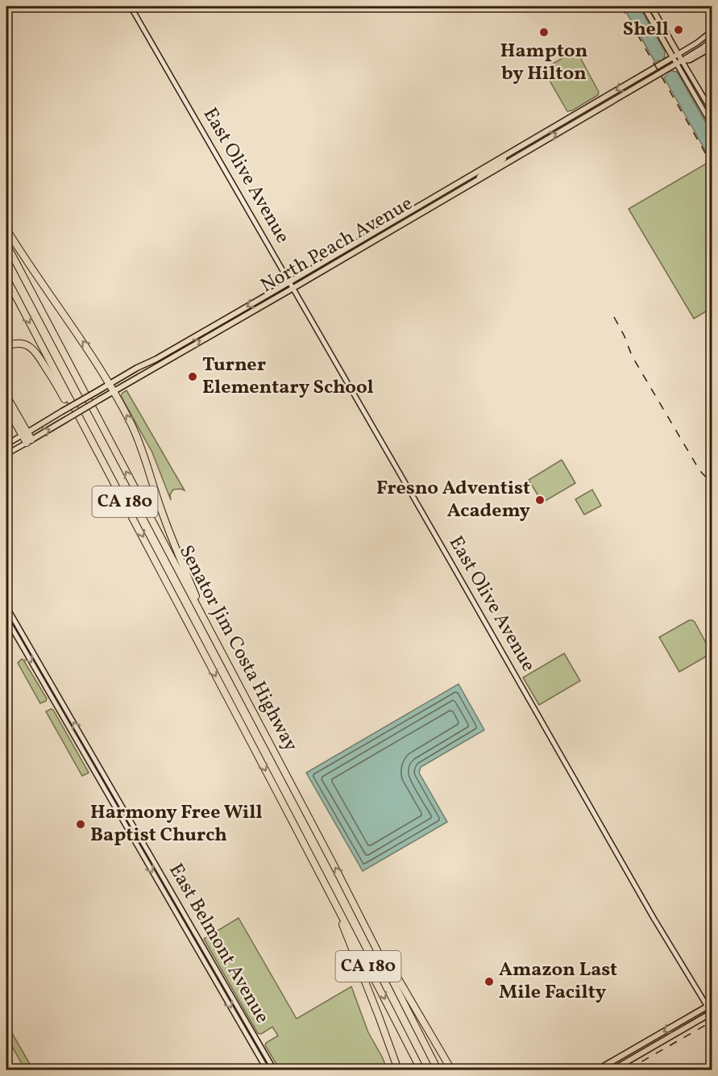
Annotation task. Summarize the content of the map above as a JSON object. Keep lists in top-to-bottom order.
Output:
{
  "streets": {
    "highway": ["CA 180", "Senator Jim Costa Highway"],
    "main road": ["East Olive Avenue", "North Peach Avenue", "East Belmont Avenue"]
  },
  "crossings": [
    ["East Olive Avenue", "North Peach Avenue"],
    ["CA 180", "Senator Jim Costa Highway"]
  ],
  "places": [
    "Shell",
    "Hampton by Hilton",
    "Turner Elementary School",
    "Fresno Adventist Academy",
    "Harmony Free Will Baptist Church",
    "Amazon Last Mile Facilty"
  ]
}
